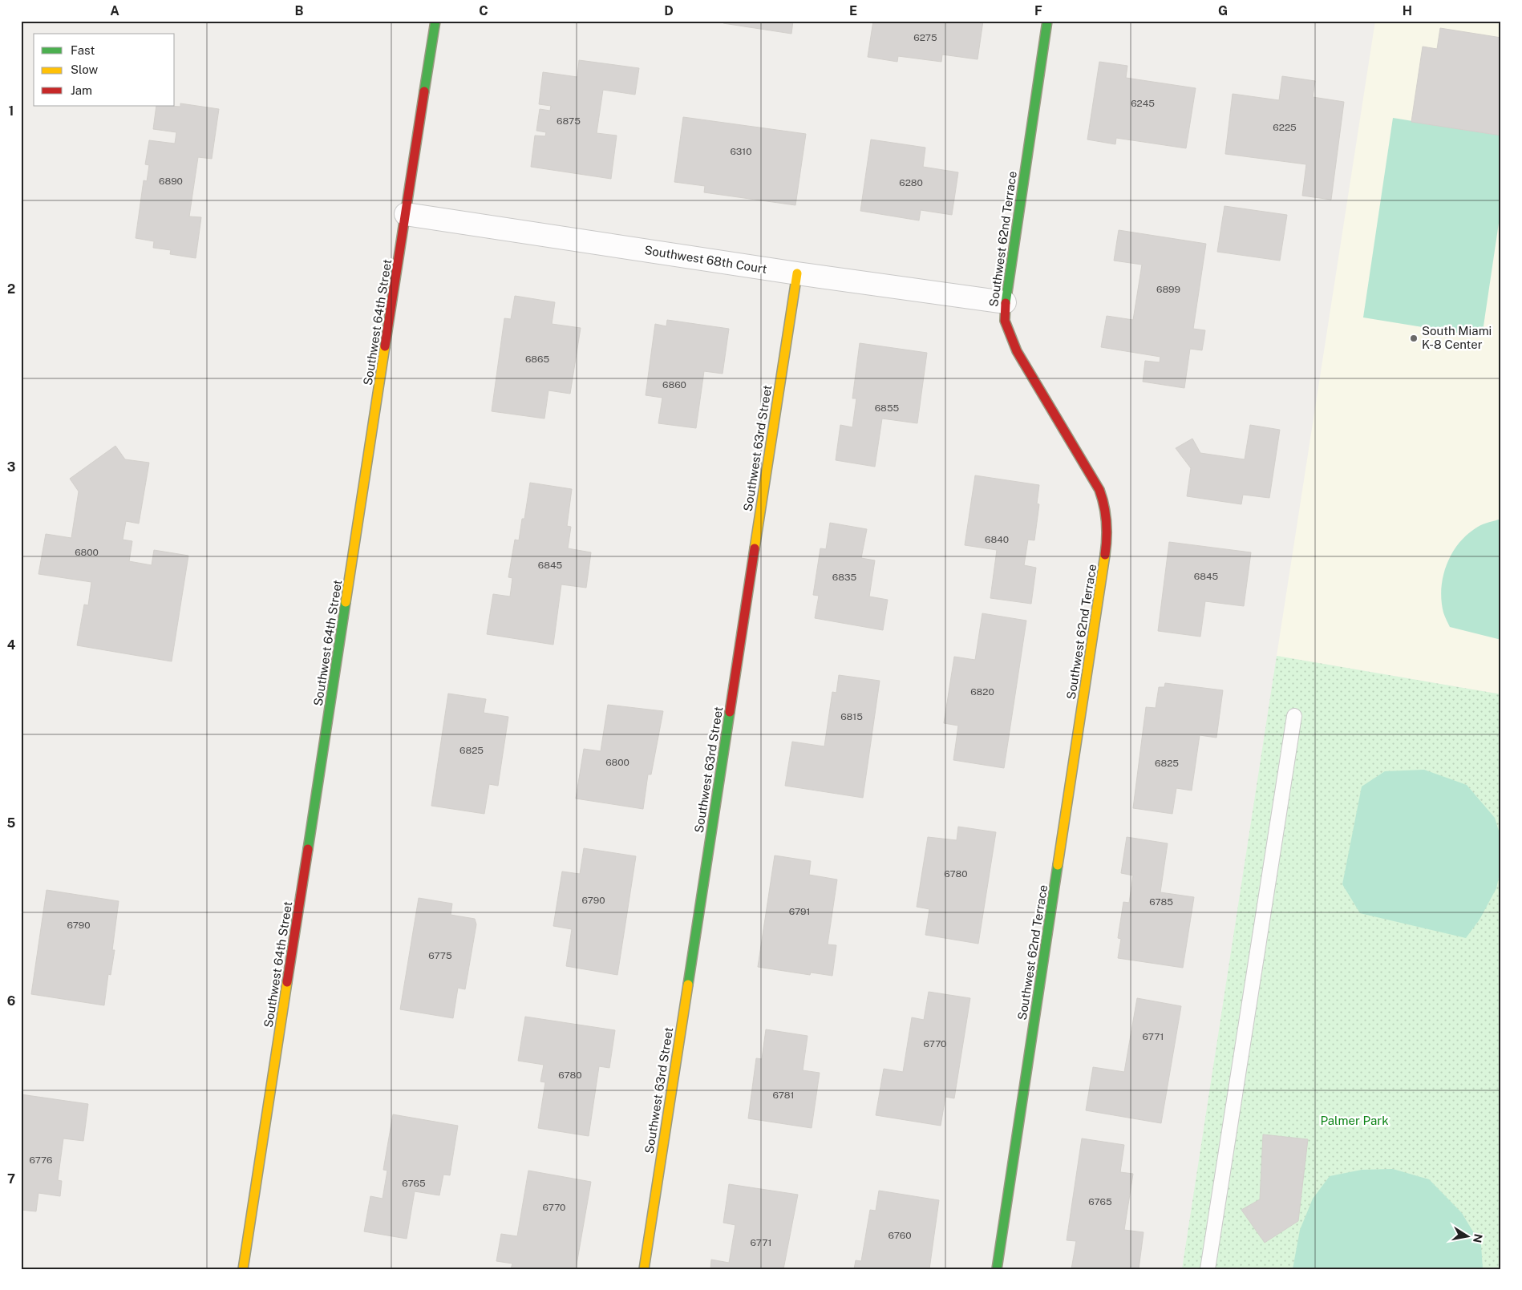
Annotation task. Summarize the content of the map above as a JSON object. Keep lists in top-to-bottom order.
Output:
{
  "streets": {
    "street": [
      "Southwest 62nd Terrace",
      "Southwest 68th Court",
      "Southwest 64th Street",
      "Southwest 63rd Street"
    ]
  },
  "crossings": [
    ["Southwest 62nd Terrace", "Southwest 68th Court"],
    ["Southwest 68th Court", "Southwest 64th Street"],
    ["Southwest 68th Court", "Southwest 63rd Street"]
  ],
  "parks": ["Palmer Park"],
  "places": ["South Miami K-8 Center"],
  "house_numbers": [
    "6275",
    "6245",
    "6875",
    "6225",
    "6310",
    "6890",
    "6280",
    "6899",
    "6865",
    "6860",
    "6855",
    "6840",
    "6800",
    "6845",
    "6845",
    "6835",
    "6820",
    "6815",
    "6825",
    "6800",
    "6825",
    "6780",
    "6790",
    "6785",
    "6791",
    "6790",
    "6775",
    "6771",
    "6770",
    "6780",
    "6781",
    "6776",
    "6765",
    "6765",
    "6770",
    "6760",
    "6771"
  ],
  "legend": ["Fast", "Slow", "Jam"],
  "north": "right",
  "grid": {
    "columns": [
      "A",
      "B",
      "C",
      "D",
      "E",
      "F",
      "G",
      "H"
    ],
    "rows": [
      "1",
      "2",
      "3",
      "4",
      "5",
      "6",
      "7"
    ]
  }
}
